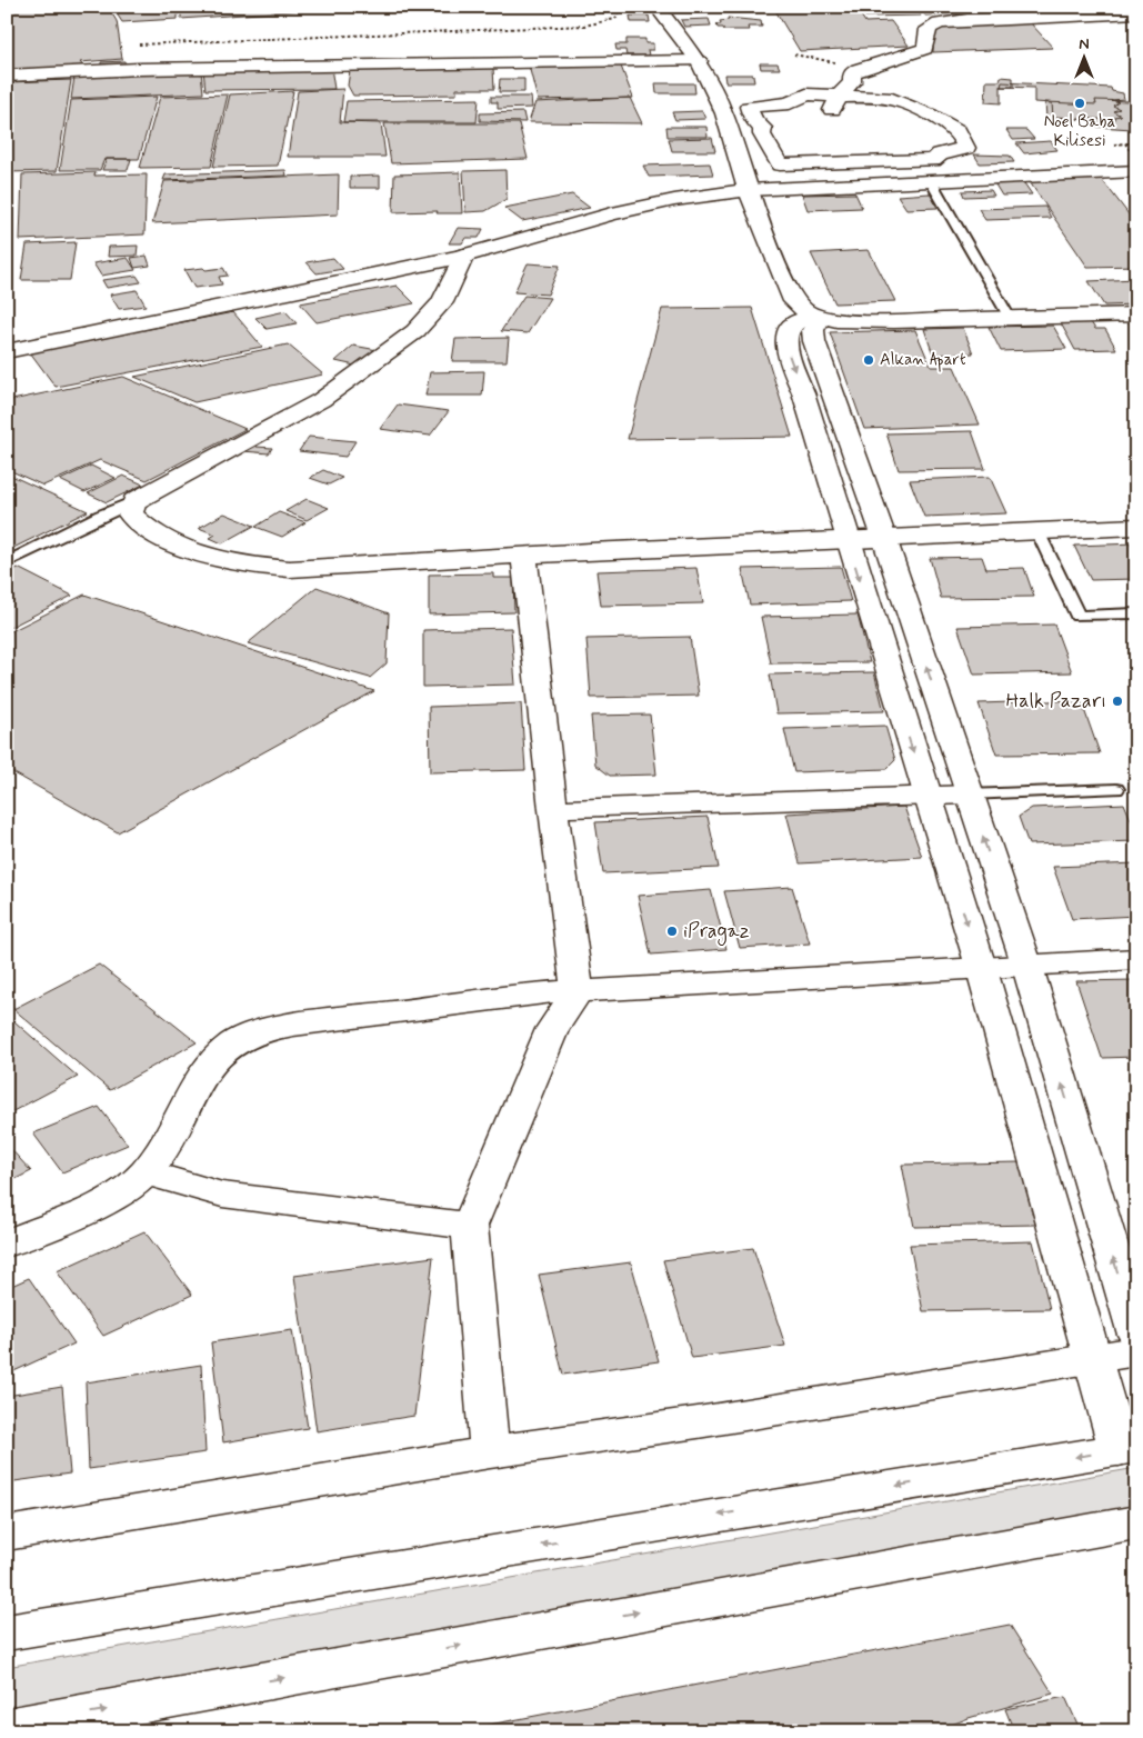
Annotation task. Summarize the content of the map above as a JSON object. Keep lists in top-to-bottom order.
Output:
{
  "places": [
    "Noel Baba Kilisesi",
    "Alkan Apart",
    "Halk Pazarı",
    "iPragaz"
  ],
  "north": "top"
}
